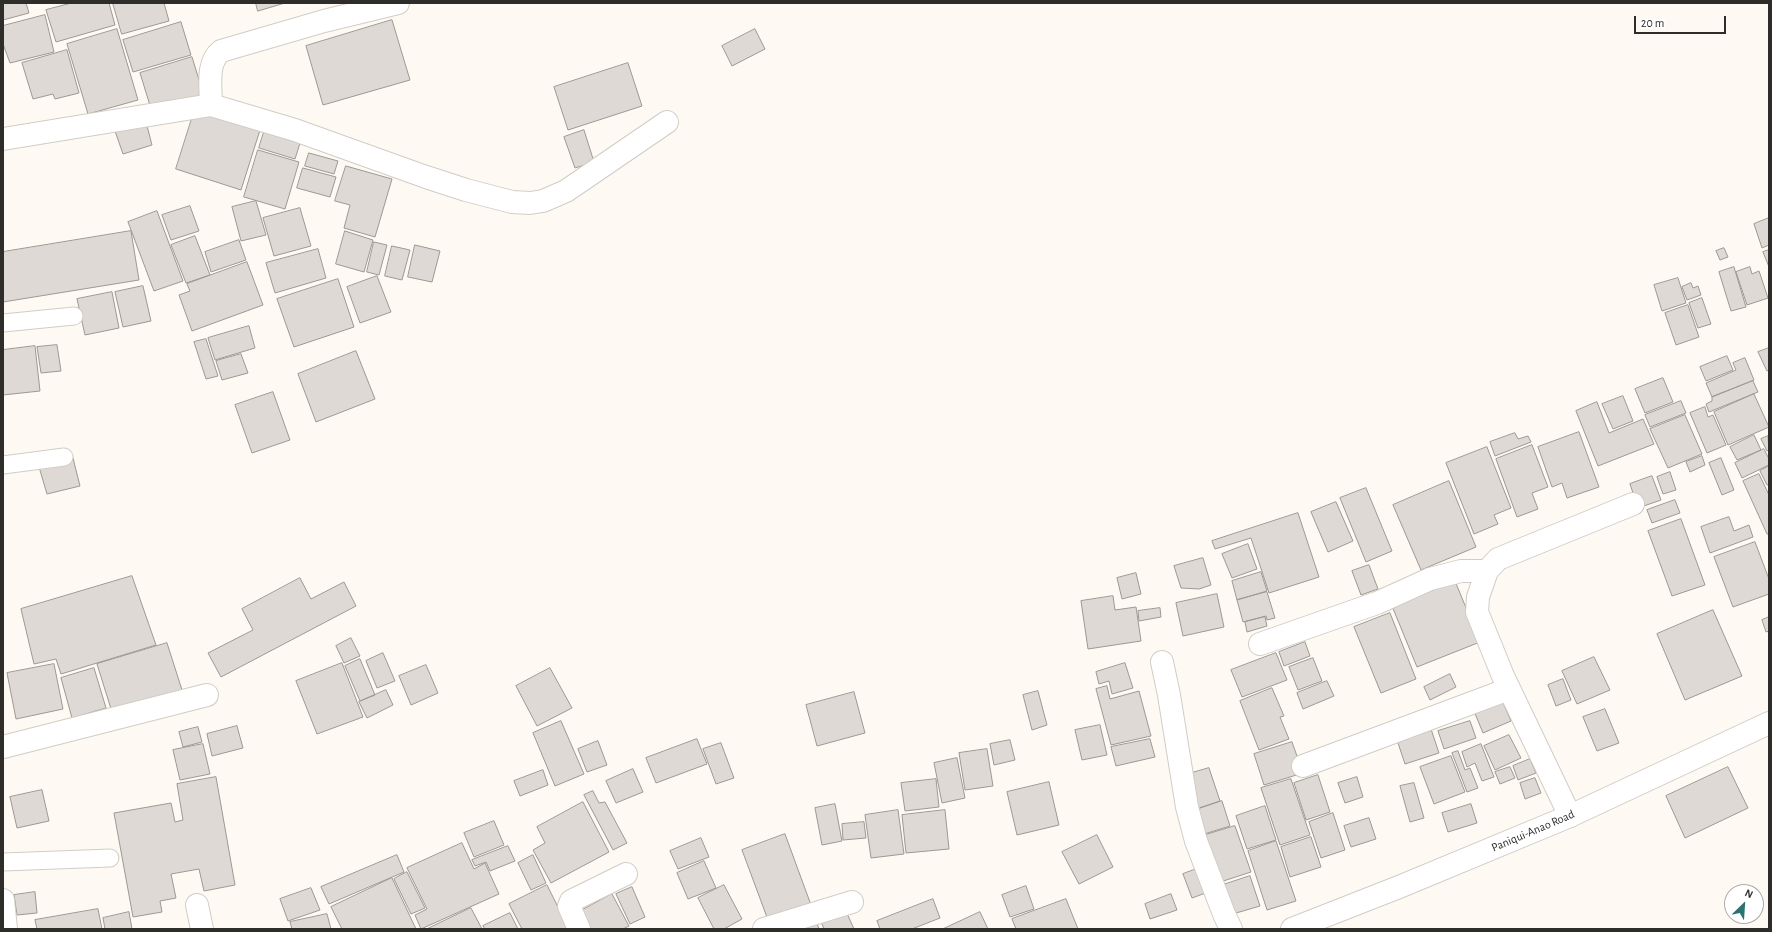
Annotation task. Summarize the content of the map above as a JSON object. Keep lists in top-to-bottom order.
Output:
{
  "streets": {
    "street": ["Paniqui-Anao Road"]
  },
  "scale_bar": "20 m",
  "north": "top right"
}
